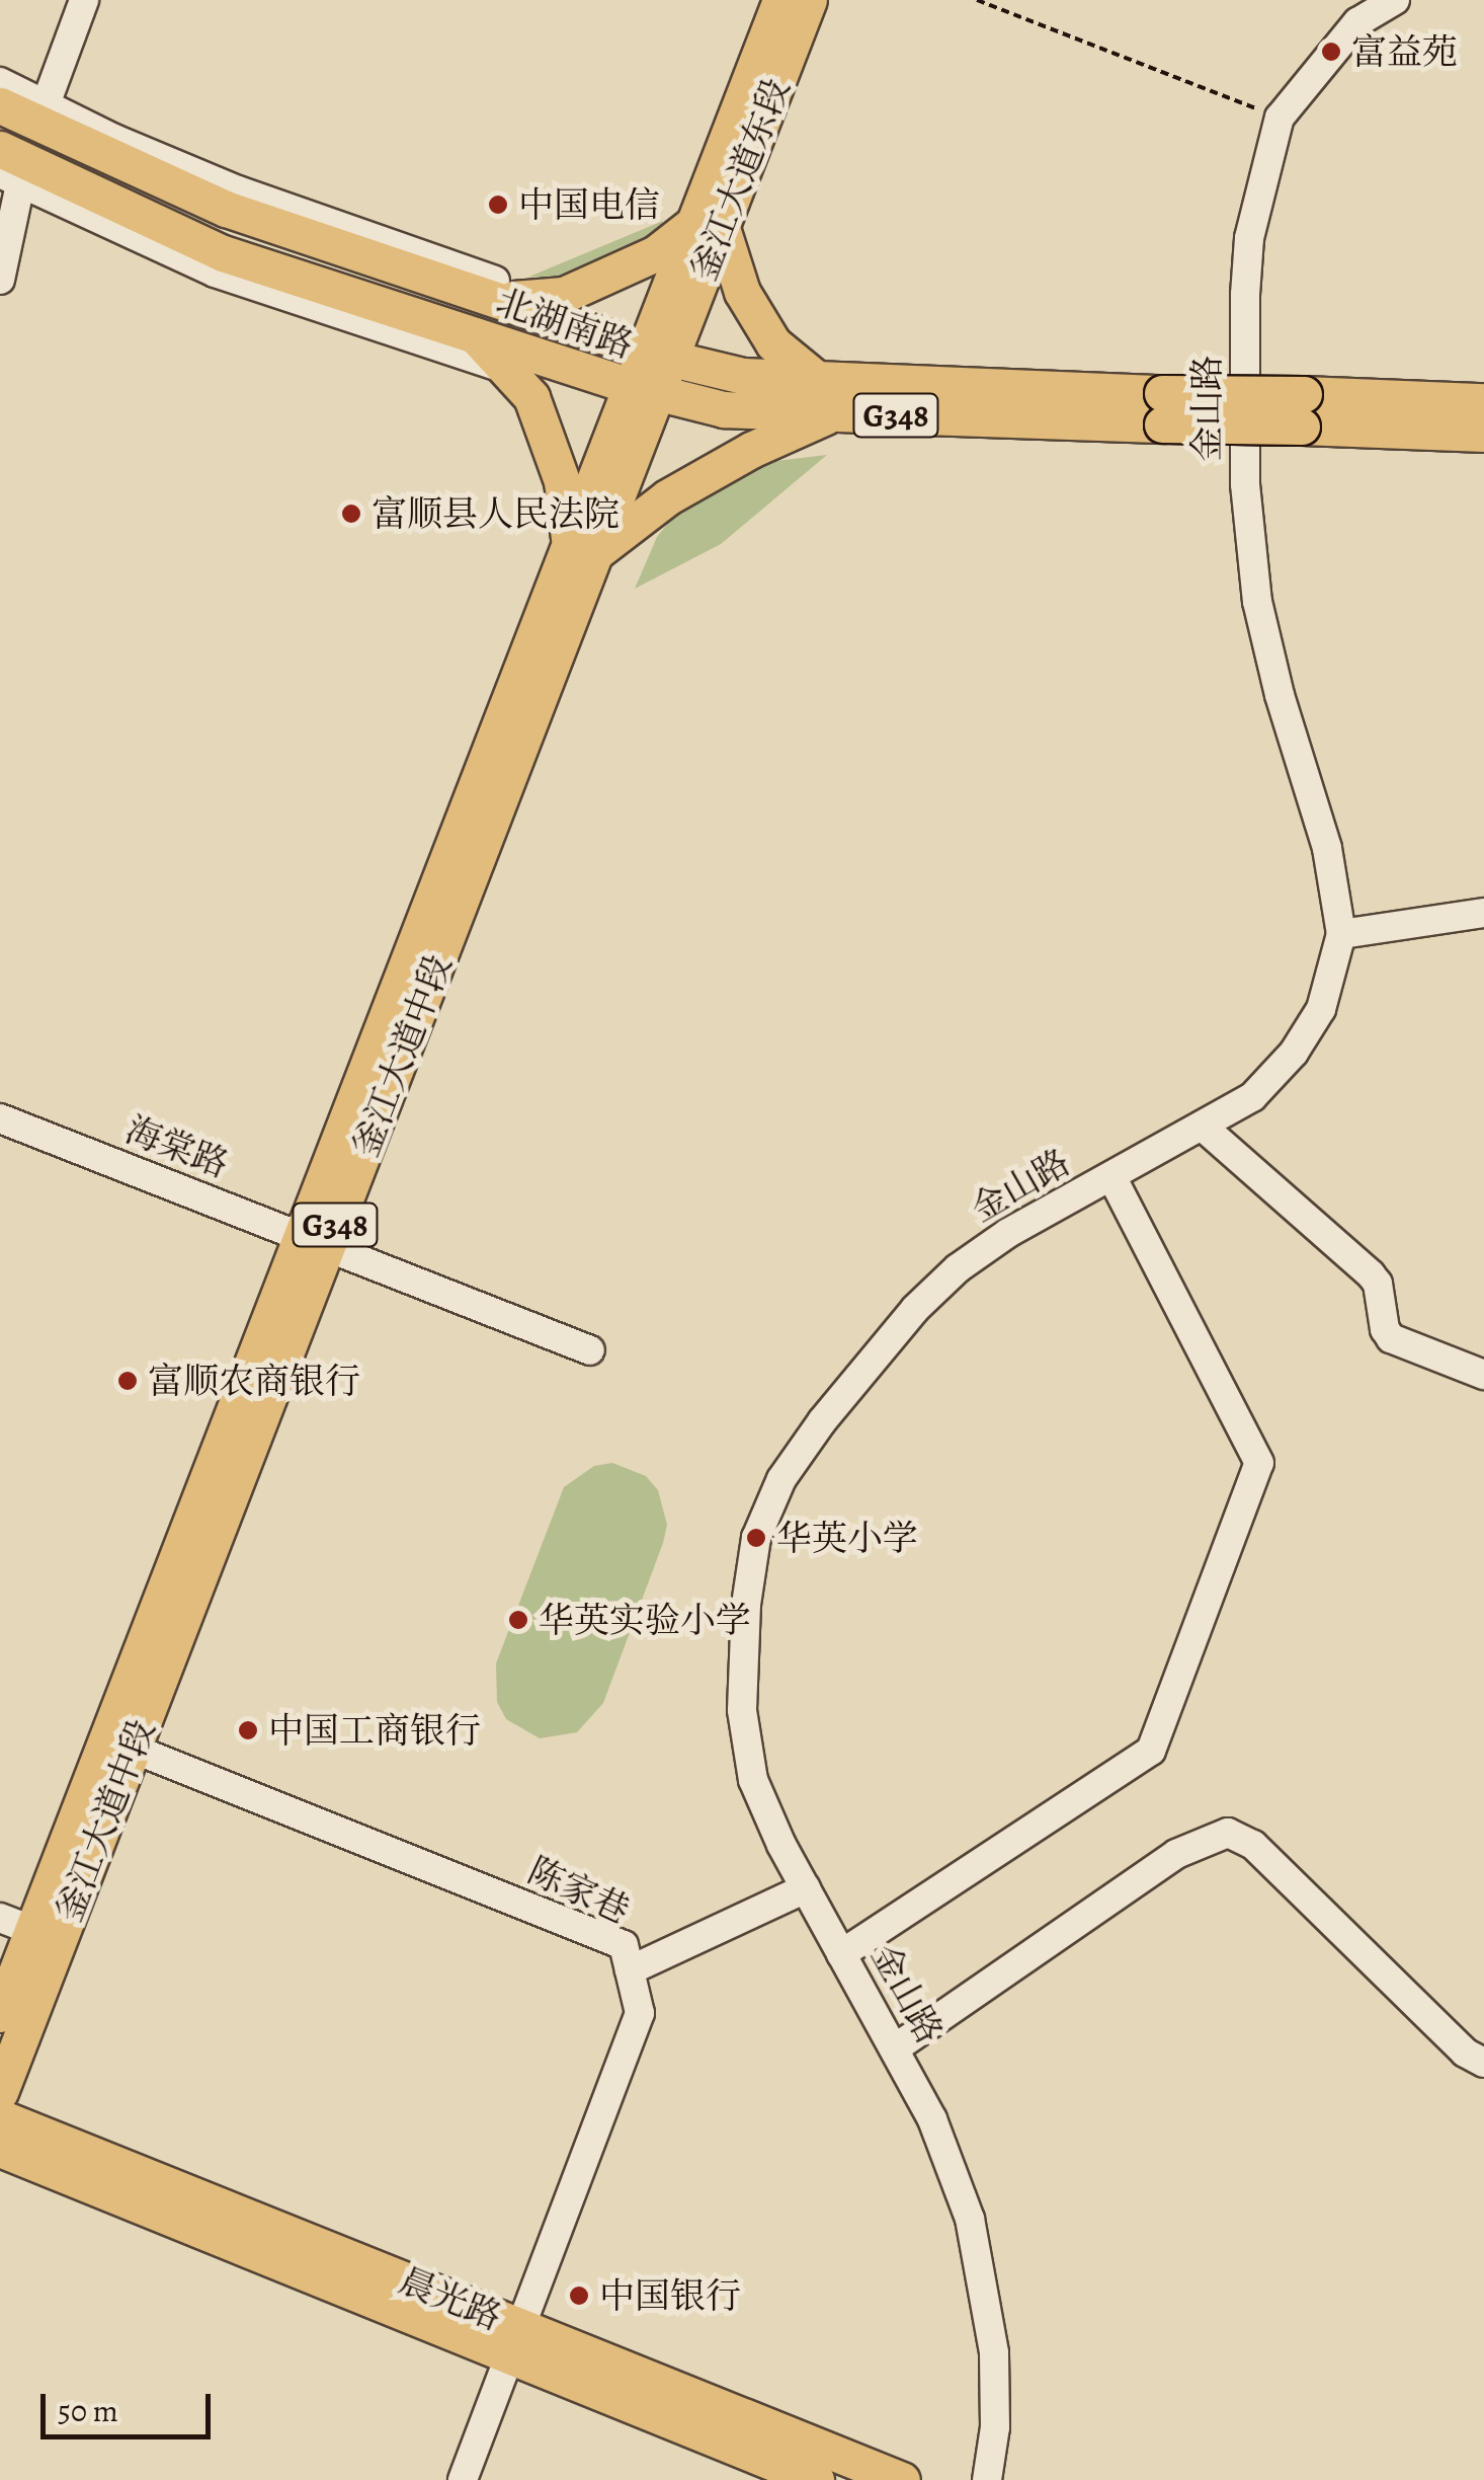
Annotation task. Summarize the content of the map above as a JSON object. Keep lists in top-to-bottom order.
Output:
{
  "streets": {
    "main road": [
      "釜江大道东段",
      "北湖南路",
      "G348",
      "釜江大道中段",
      "晨光路"
    ],
    "street": ["金山路", "海棠路", "陈家巷"]
  },
  "crossings": [
    ["釜江大道东段", "北湖南路"],
    ["釜江大道东段", "釜江大道中段"],
    ["北湖南路", "G348"],
    ["北湖南路", "釜江大道中段"],
    ["釜江大道中段", "海棠路"],
    ["釜江大道中段", "陈家巷"],
    ["陈家巷", "晨光路"]
  ],
  "places": [
    "富益苑",
    "中国电信",
    "富顺县人民法院",
    "富顺农商银行",
    "华英小学",
    "华英实验小学",
    "中国工商银行",
    "中国银行"
  ],
  "scale_bar": "50 m"
}
